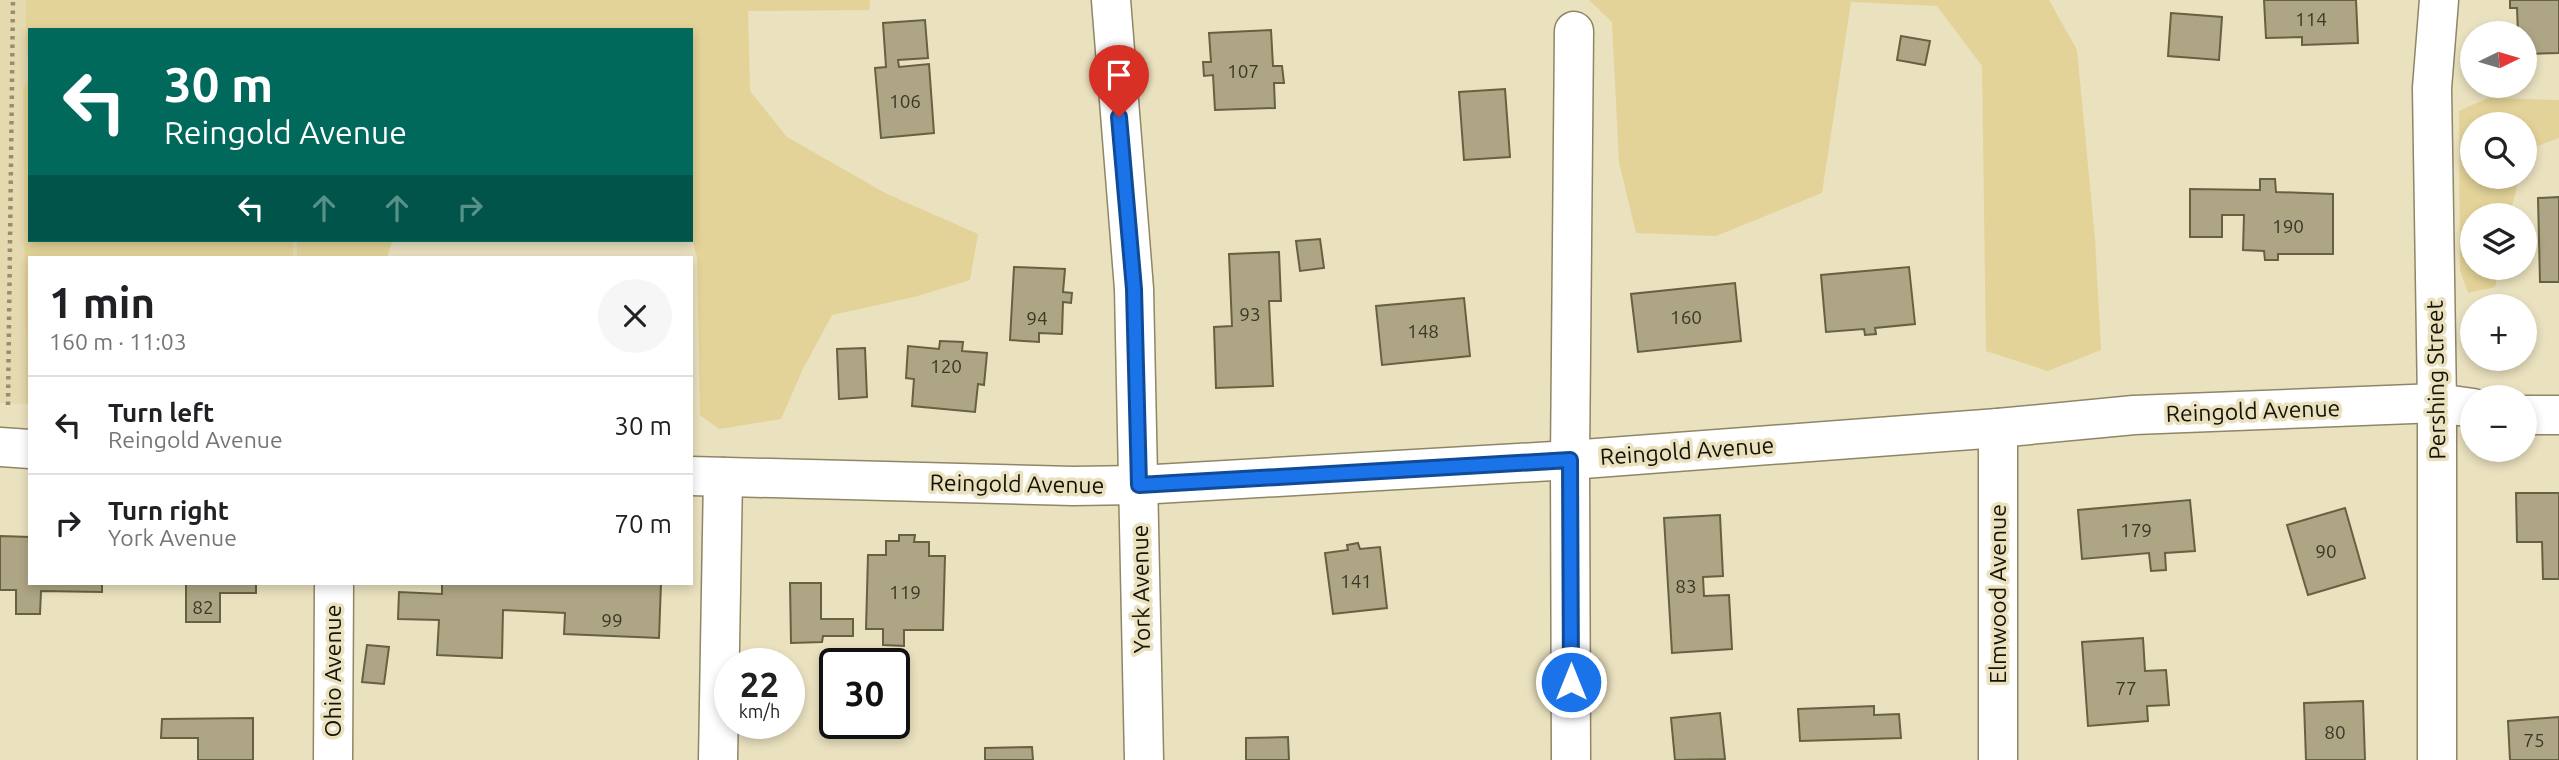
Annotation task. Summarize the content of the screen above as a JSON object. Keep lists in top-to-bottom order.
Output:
{
  "streets": {
    "street": [
      "Pershing Street",
      "Reingold Avenue",
      "York Avenue",
      "Elmwood Avenue",
      "Ohio Avenue"
    ]
  },
  "crossings": [
    ["Pershing Street", "Reingold Avenue"],
    ["Reingold Avenue", "York Avenue"],
    ["Reingold Avenue", "Elmwood Avenue"]
  ],
  "house_numbers": [
    "114",
    "107",
    "106",
    "190",
    "93",
    "160",
    "94",
    "148",
    "120",
    "179",
    "90",
    "141",
    "83",
    "119",
    "82",
    "99",
    "77",
    "80",
    "75"
  ],
  "north": "right",
  "page": {
    "map_buttons": ["+", "−"],
    "turn": ["30 m", "Reingold Avenue"],
    "heading": ["1 min", "160 m · 11:03"],
    "list": [
      {
        "name": "Turn left",
        "note": "Reingold Avenue",
        "value": "30 m"
      },
      {
        "name": "Turn right",
        "note": "York Avenue",
        "value": "70 m"
      }
    ],
    "speed": "22 km/h",
    "limit": "30"
  }
}
